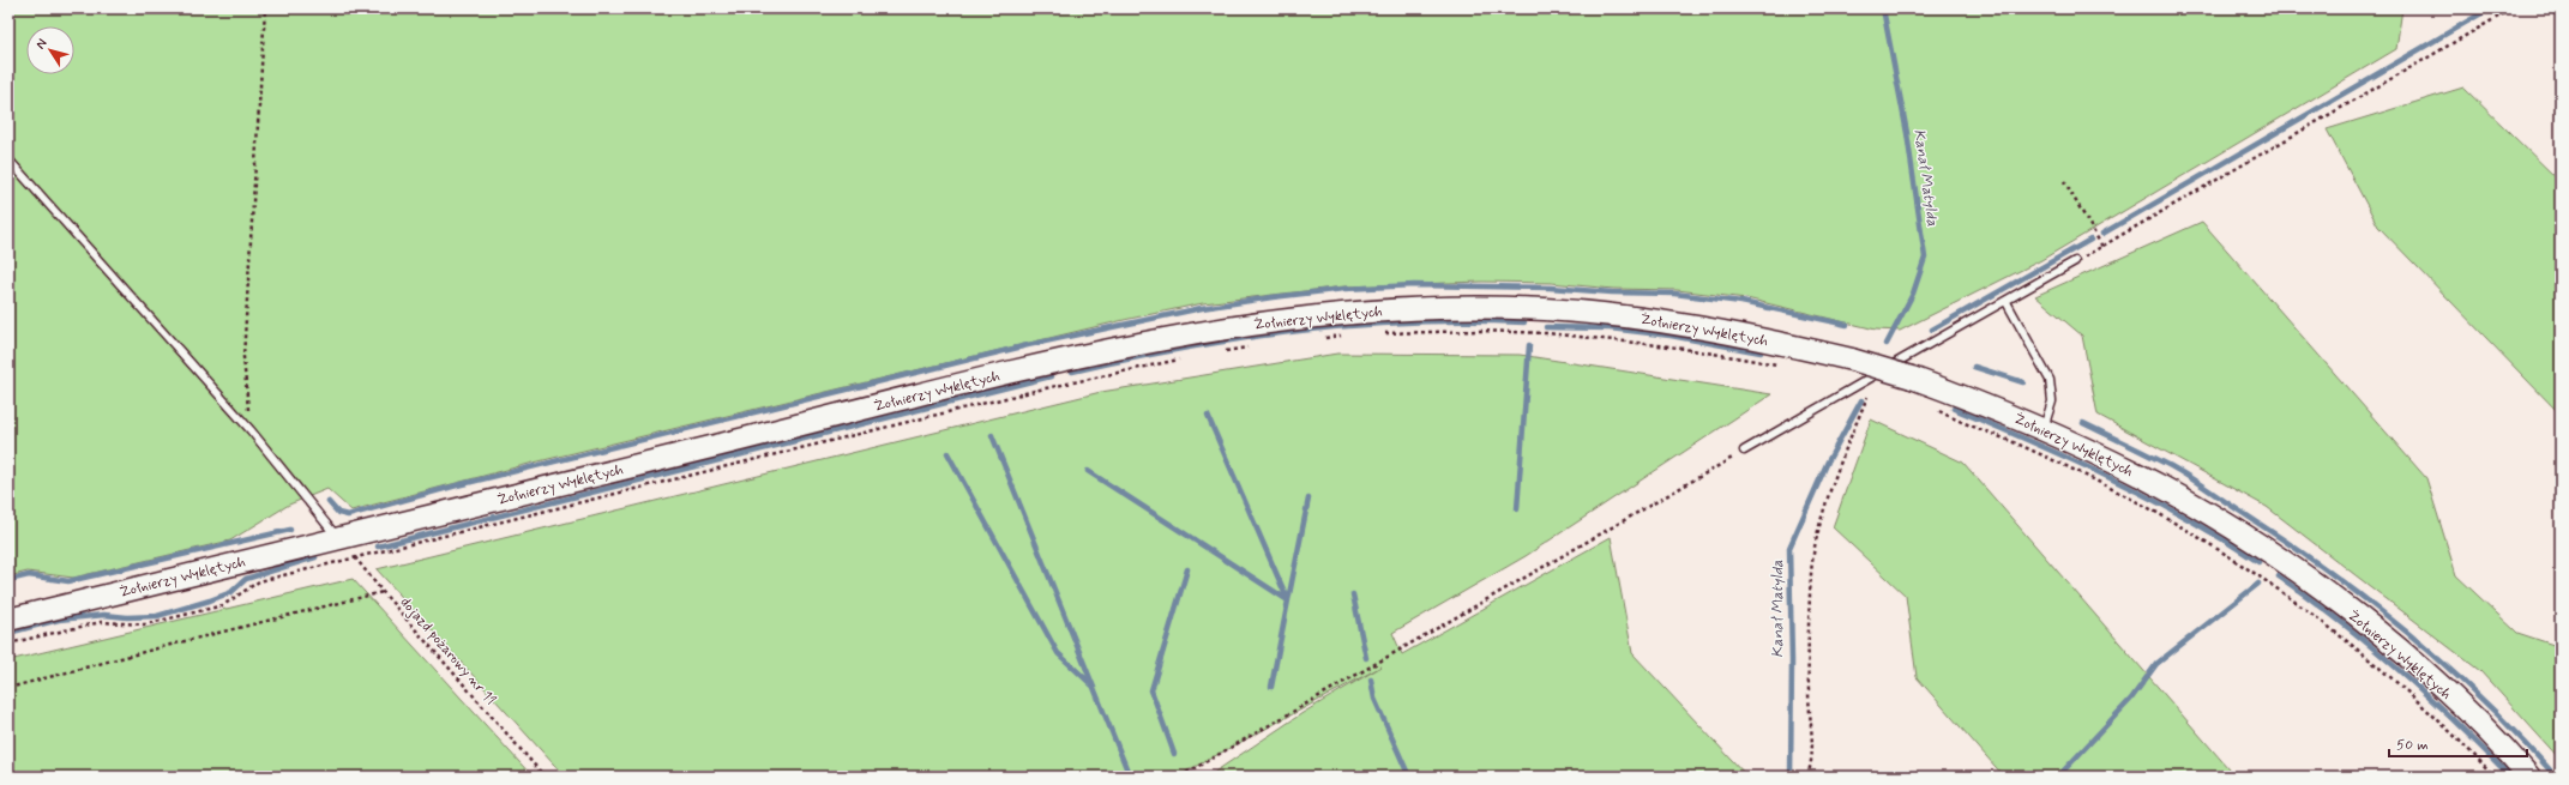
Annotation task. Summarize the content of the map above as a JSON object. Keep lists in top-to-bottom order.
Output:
{
  "streets": {
    "main road": ["Żołnierzy Wyklętych"],
    "path": ["dojazd pożarowy nr 11"]
  },
  "crossings": [
    ["Żołnierzy Wyklętych", "dojazd pożarowy nr 11"]
  ],
  "water": ["Kanał Matylda"],
  "scale_bar": "50 m",
  "north": "top left"
}
